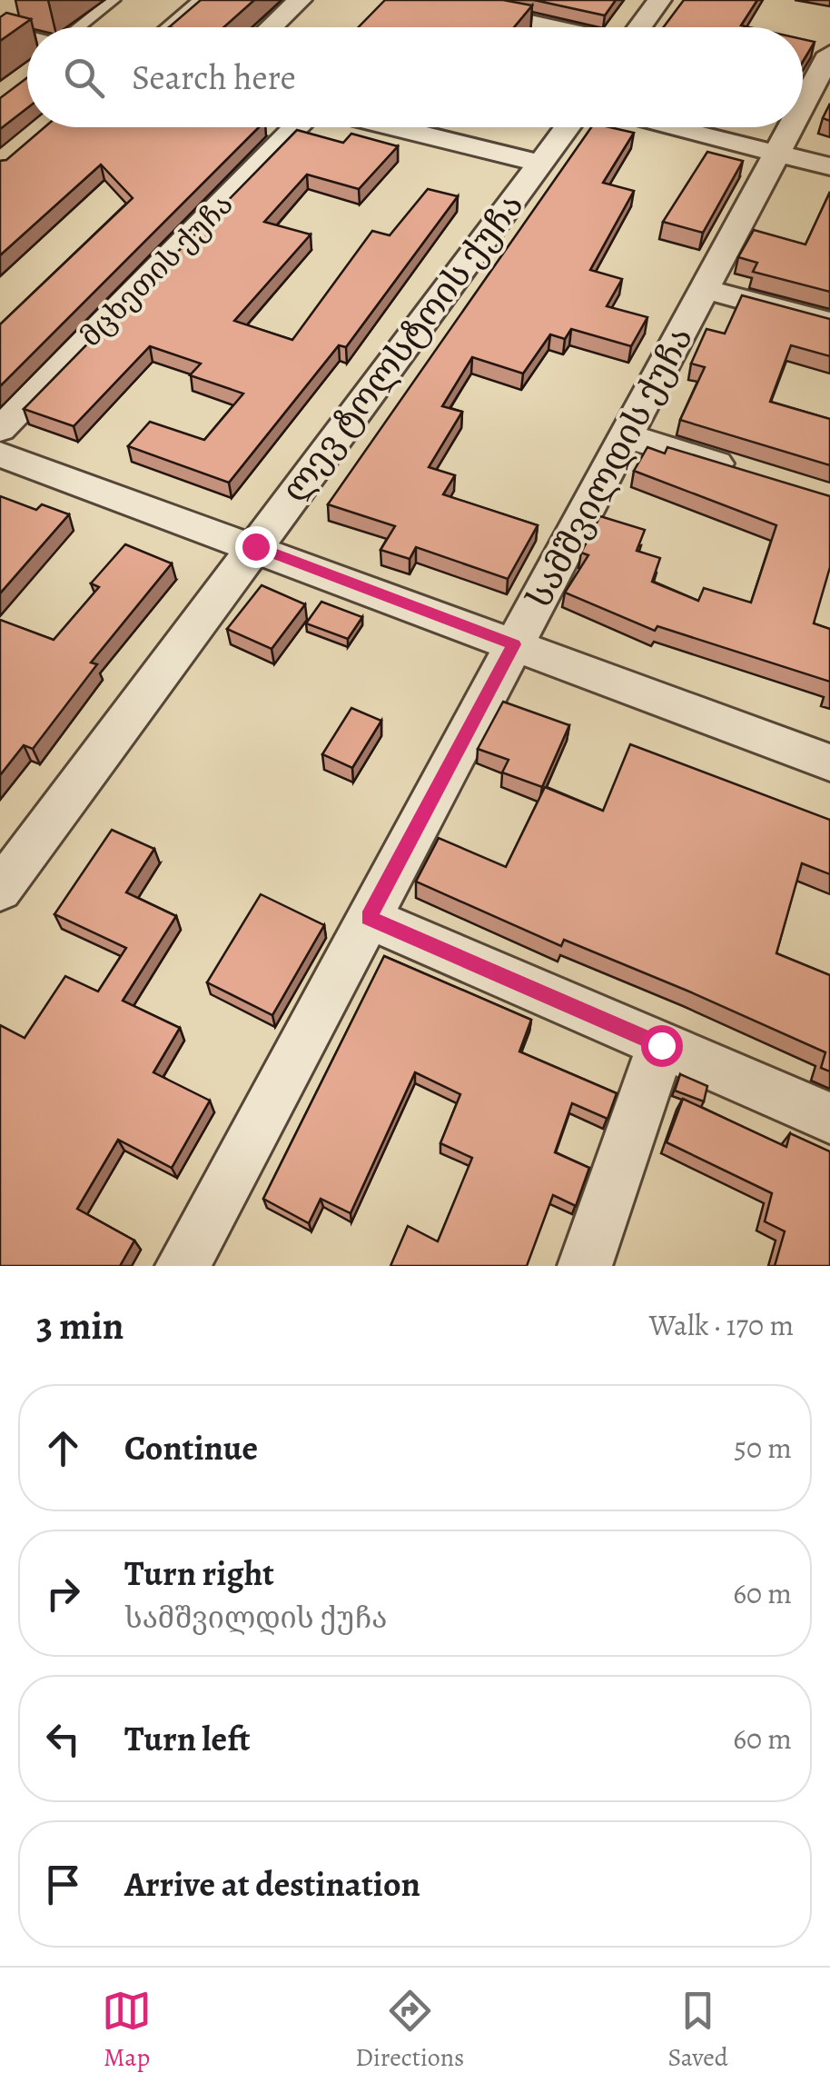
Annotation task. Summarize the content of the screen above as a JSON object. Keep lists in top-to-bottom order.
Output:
{
  "streets": {
    "street": ["მცხეთის ქუჩა", "ლევ ტოლსტოის ქუჩა", "სამშვილდის ქუჩა"]
  },
  "page": {
    "search": "Search here",
    "heading": ["3 min", "Walk · 170 m"],
    "list": [
      ["Continue", "50 m"],
      ["Turn right", "სამშვილდის ქუჩა", "60 m"],
      ["Turn left", "60 m"],
      "Arrive at destination"
    ],
    "nav": ["Map", "Directions", "Saved"]
  }
}
